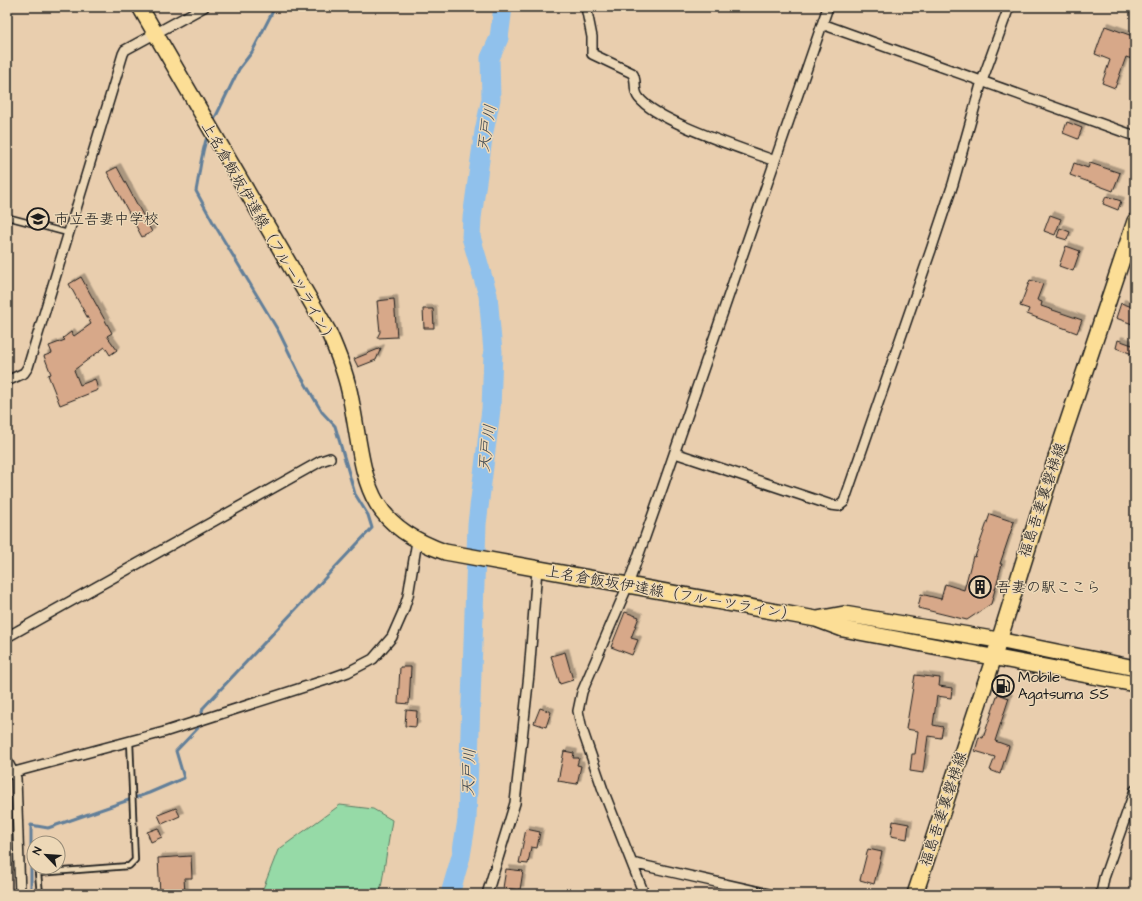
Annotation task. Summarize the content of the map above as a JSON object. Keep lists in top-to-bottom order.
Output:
{
  "streets": {
    "main road": ["上名倉飯坂伊達線（フルーツライン）", "福島吾妻裏磐梯線"]
  },
  "crossings": [
    ["上名倉飯坂伊達線（フルーツライン）", "福島吾妻裏磐梯線"]
  ],
  "water": ["天戸川"],
  "places": {
    "school or university": ["市立吾妻中学校"],
    "building": ["吾妻の駅ここら"],
    "fuel station": ["Mobile Agatsuma SS"]
  },
  "north": "top left"
}
